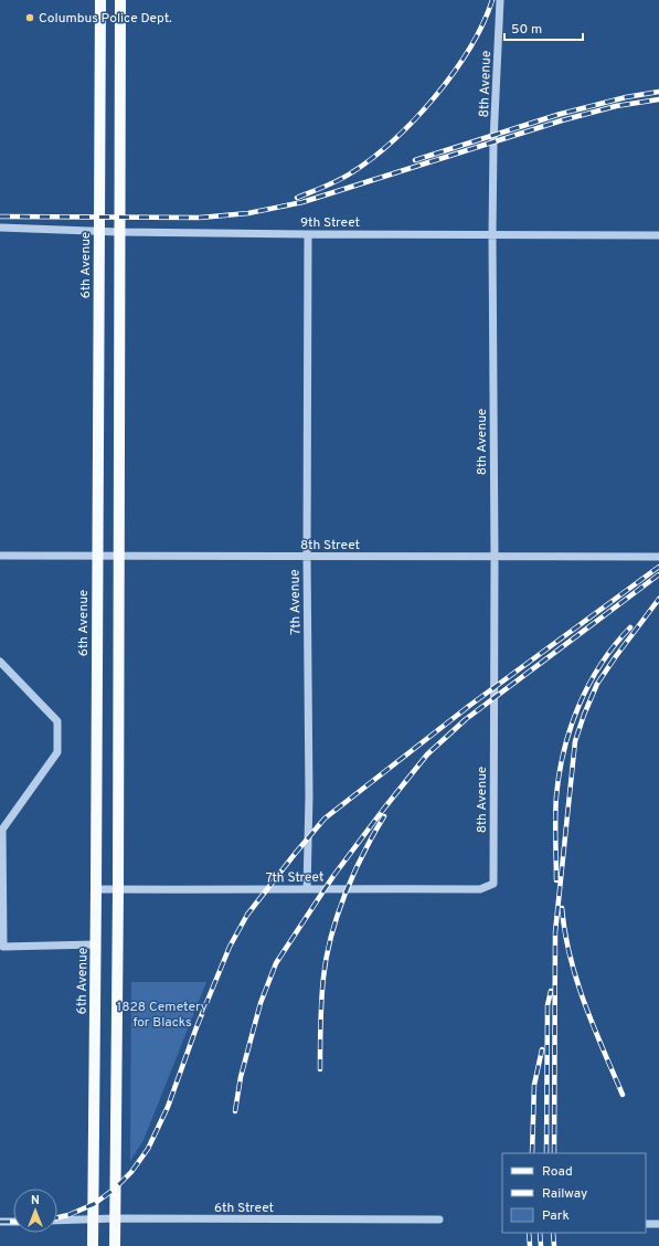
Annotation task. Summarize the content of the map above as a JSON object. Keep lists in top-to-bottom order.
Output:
{
  "streets": {
    "main road": ["6th Avenue"],
    "street": [
      "8th Avenue",
      "9th Street",
      "8th Street",
      "7th Avenue",
      "7th Street",
      "6th Street"
    ]
  },
  "crossings": [
    ["8th Avenue", "9th Street"],
    ["8th Avenue", "8th Street"],
    ["8th Avenue", "7th Street"],
    ["9th Street", "6th Avenue"],
    ["9th Street", "7th Avenue"],
    ["6th Avenue", "8th Street"],
    ["6th Avenue", "7th Street"],
    ["6th Avenue", "6th Street"],
    ["8th Street", "7th Avenue"],
    ["7th Avenue", "7th Street"]
  ],
  "parks": ["1828 Cemetery for Blacks"],
  "places": ["Columbus Police Dept."],
  "legend": ["Road", "Railway", "Park"],
  "scale_bar": "50 m",
  "north": "top"
}
